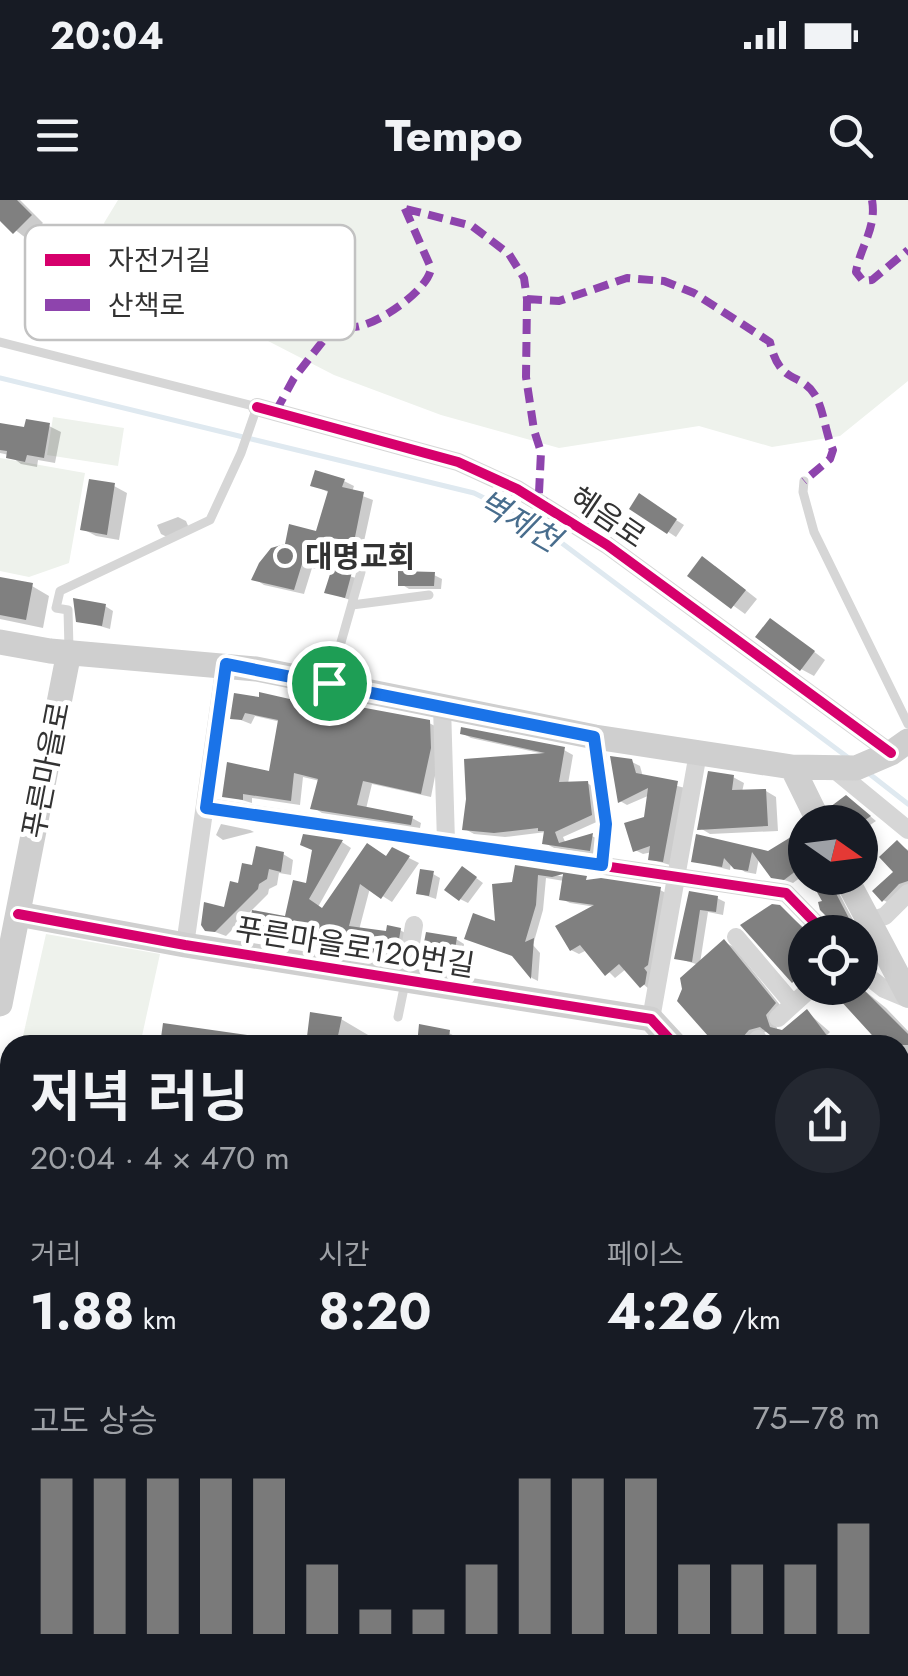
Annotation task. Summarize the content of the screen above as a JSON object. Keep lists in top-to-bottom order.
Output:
{
  "streets": {
    "main road": ["푸른마을로", "푸른마을로120번길"],
    "street": ["혜음로"]
  },
  "crossings": [
    ["푸른마을로", "푸른마을로120번길"]
  ],
  "water": ["벽제천"],
  "places": ["대명교회"],
  "legend": ["자전거길", "산책로"],
  "north": "right",
  "page": {
    "status": "20:04",
    "header": "Tempo",
    "heading": ["저녁 러닝", "20:04 · 4 × 470 m"],
    "stats": [
      ["거리", "1.88 km"],
      ["시간", "8:20"],
      ["페이스", "4:26 /km"]
    ],
    "chart": ["고도 상승", "75–78 m"]
  }
}
